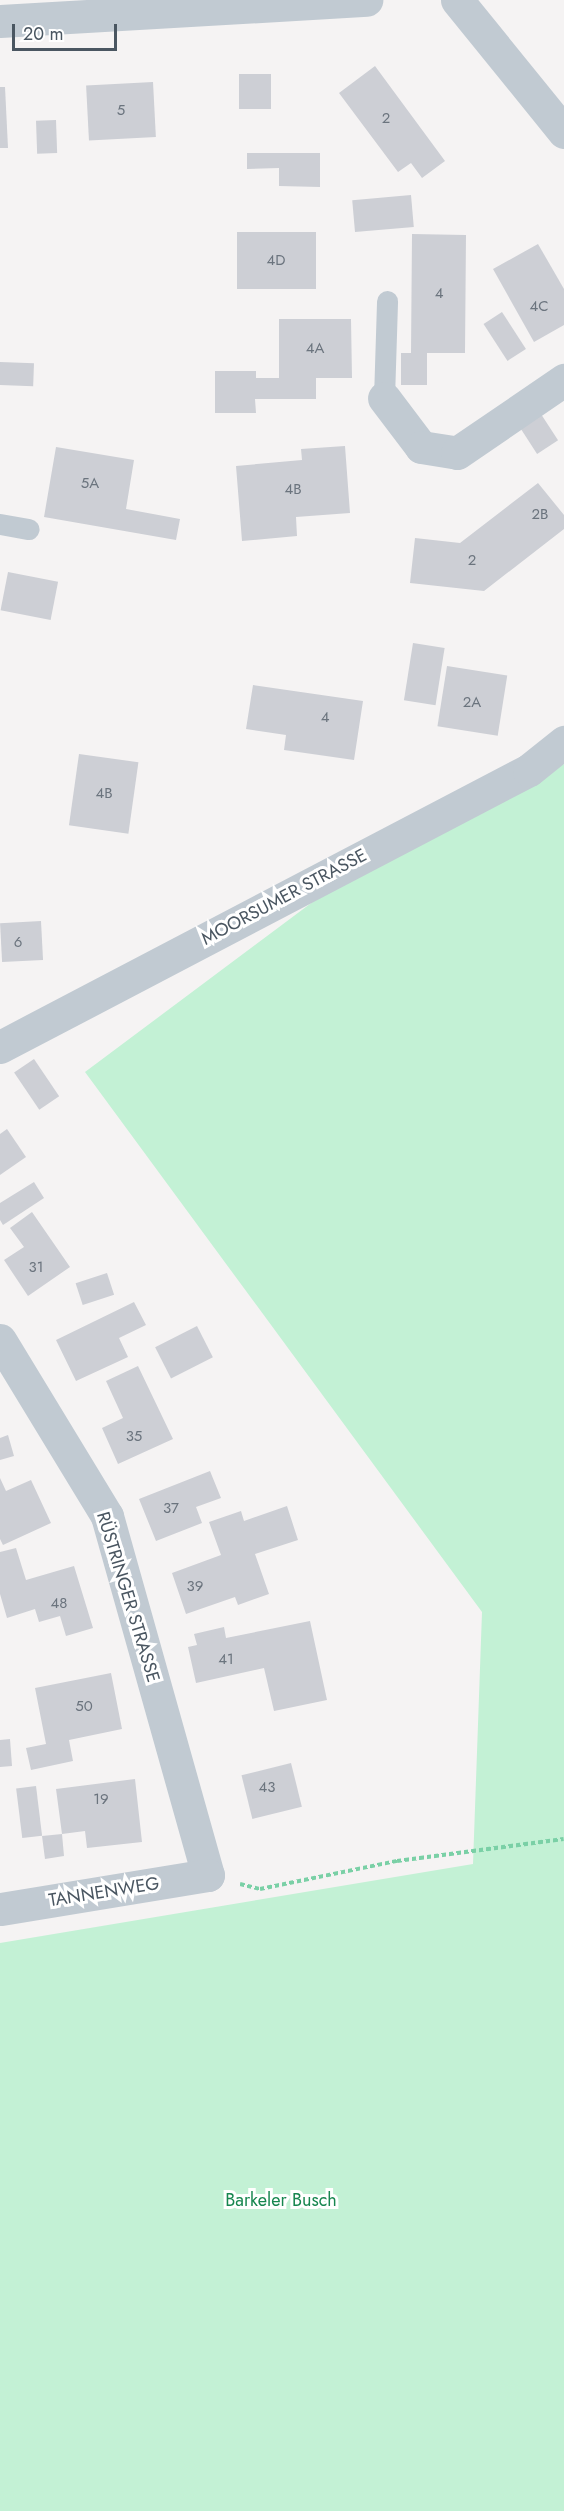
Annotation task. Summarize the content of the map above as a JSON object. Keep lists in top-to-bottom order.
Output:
{
  "streets": {
    "street": ["MOORSUMER STRASSE", "RÜSTRINGER STRASSE", "TANNENWEG"]
  },
  "crossings": [
    ["RÜSTRINGER STRASSE", "TANNENWEG"]
  ],
  "parks": ["Barkeler Busch"],
  "house_numbers": [
    "5",
    "2",
    "4D",
    "4",
    "4C",
    "4A",
    "5A",
    "4B",
    "2B",
    "2",
    "2A",
    "4",
    "4B",
    "6",
    "31",
    "35",
    "37",
    "39",
    "48",
    "41",
    "50",
    "43",
    "19"
  ],
  "scale_bar": "20 m"
}
